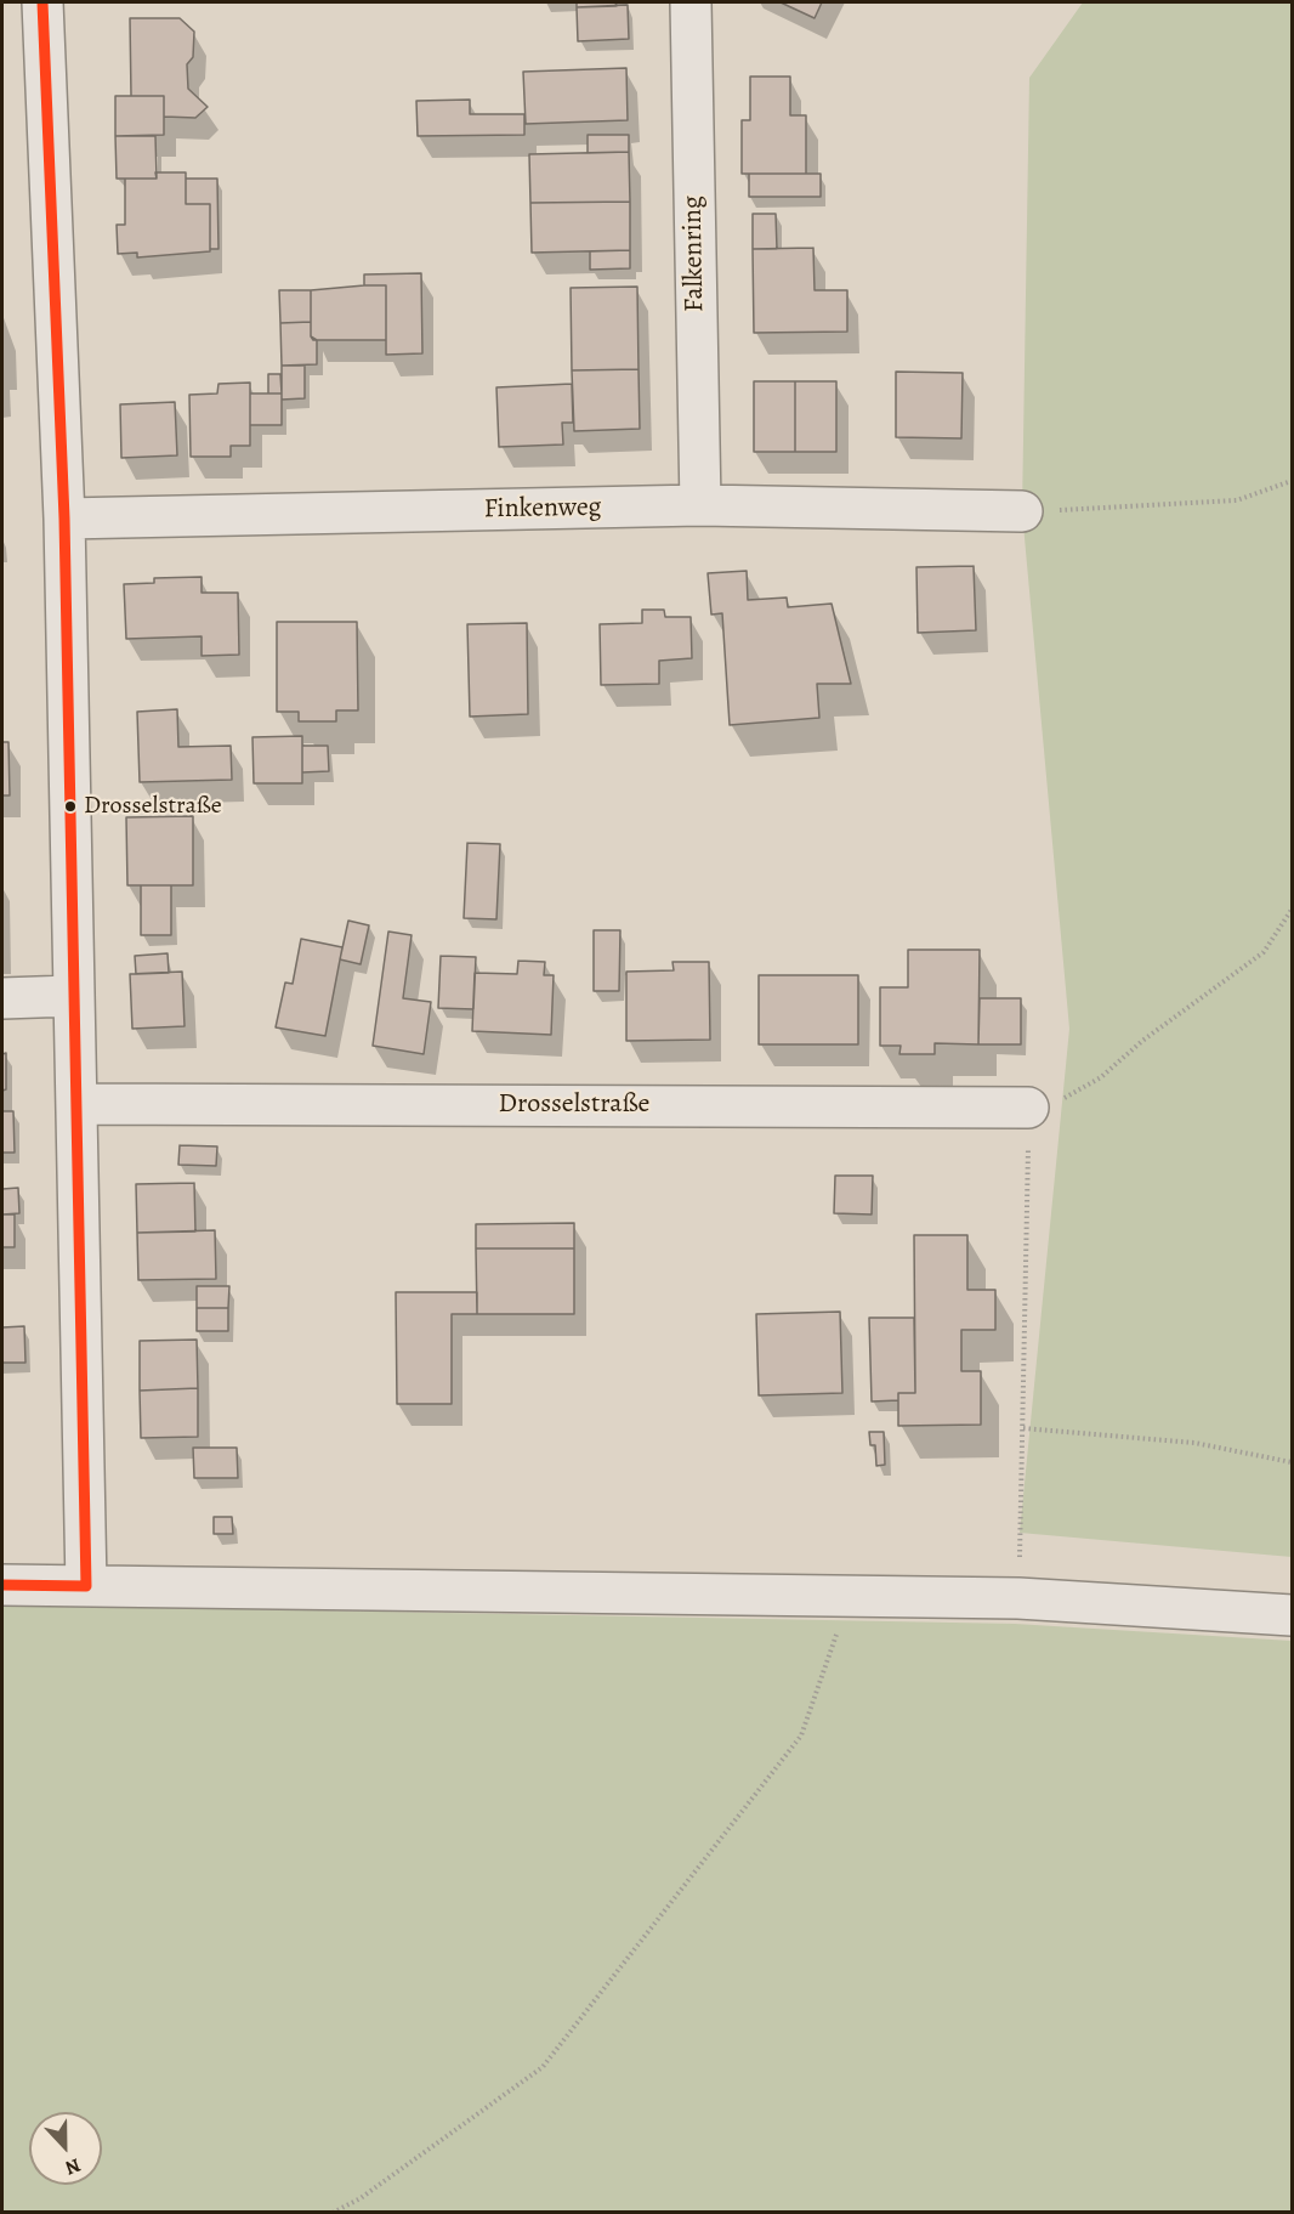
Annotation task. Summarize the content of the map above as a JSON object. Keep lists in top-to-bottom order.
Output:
{
  "streets": {
    "street": ["Falkenring", "Finkenweg", "Drosselstraße"]
  },
  "crossings": [
    ["Falkenring", "Finkenweg"]
  ],
  "places": ["Drosselstraße"],
  "north": "bottom"
}
